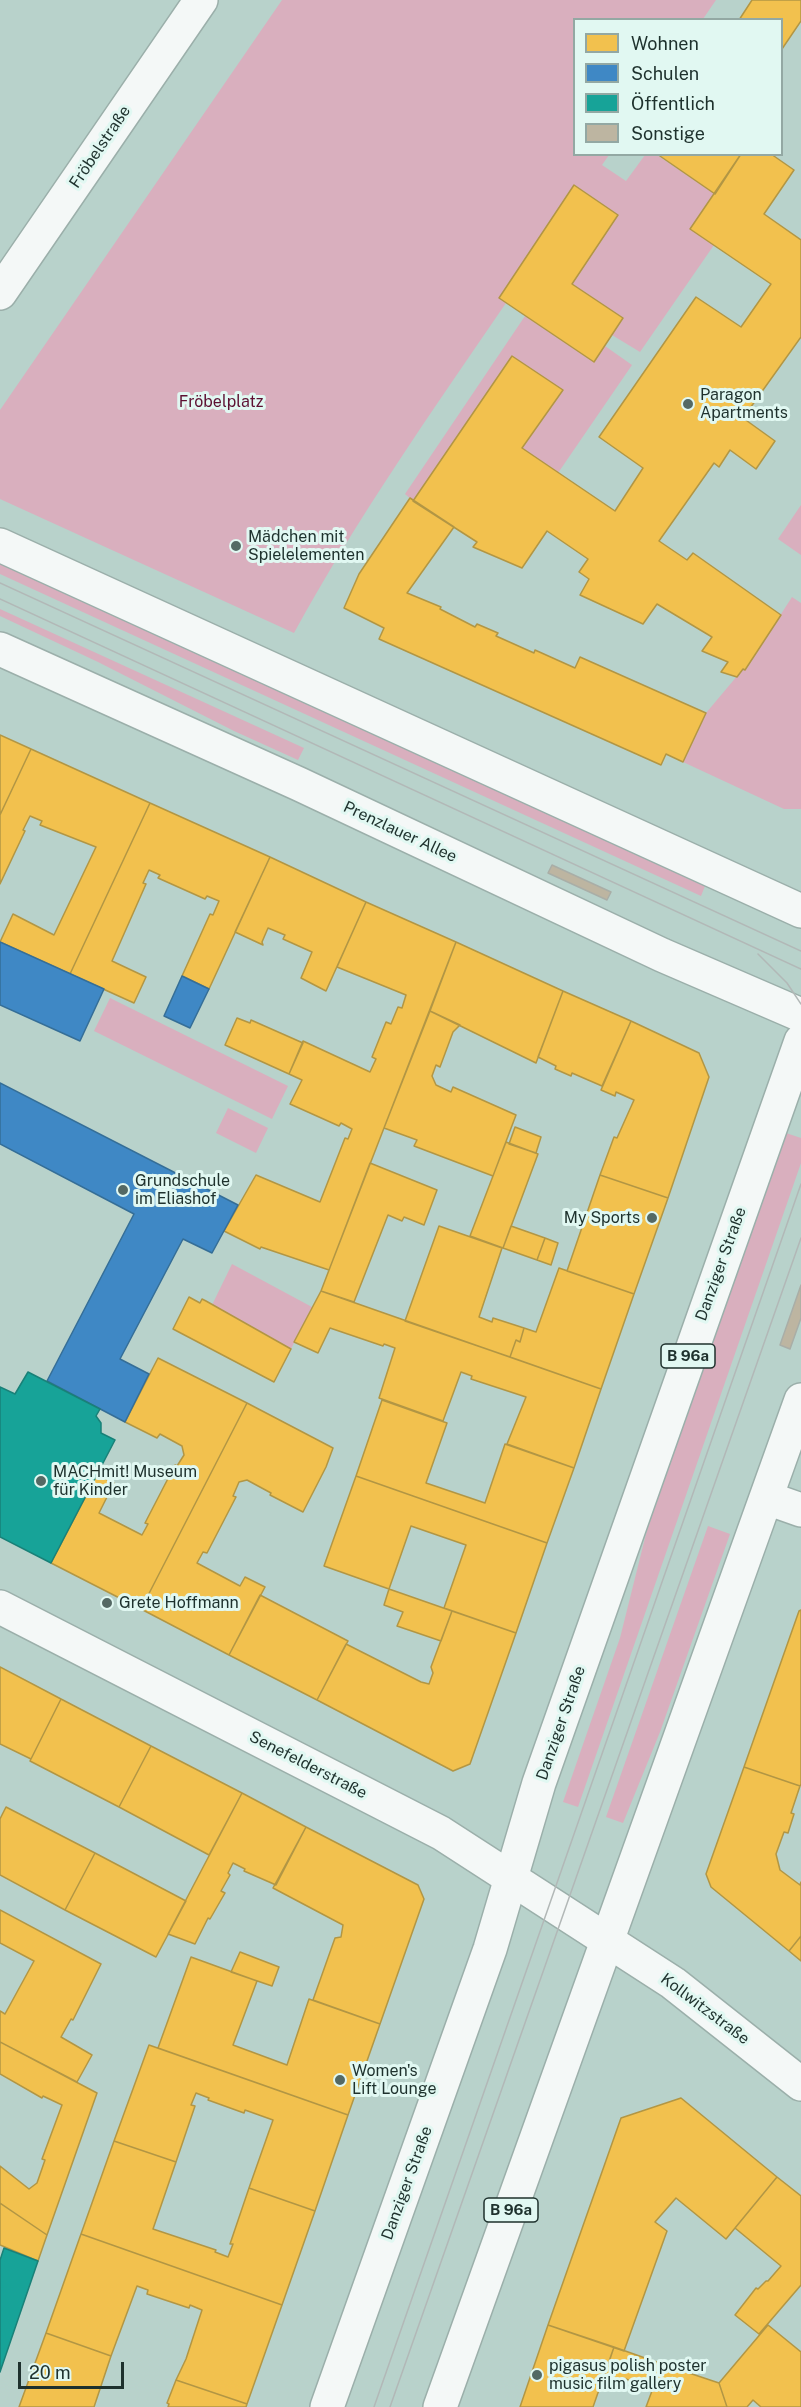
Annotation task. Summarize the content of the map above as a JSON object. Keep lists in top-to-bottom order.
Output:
{
  "streets": {
    "main road": [
      "Fröbelstraße",
      "Prenzlauer Allee",
      "Danziger Straße",
      "B 96a",
      "Senefelderstraße",
      "Kollwitzstraße"
    ]
  },
  "crossings": [
    ["Danziger Straße", "Senefelderstraße"],
    ["B 96a", "Senefelderstraße"],
    ["B 96a", "Kollwitzstraße"],
    ["Senefelderstraße", "Kollwitzstraße"]
  ],
  "parks": ["Fröbelplatz"],
  "places": [
    "Paragon Apartments",
    "Mädchen mit Spielelementen",
    "Grundschule im Eliashof",
    "My Sports",
    "MACHmit! Museum für Kinder",
    "Grete Hoffmann",
    "Women's Lift Lounge",
    "pigasus polish poster music film gallery"
  ],
  "legend": [
    "Wohnen",
    "Schulen",
    "Öffentlich",
    "Sonstige"
  ],
  "scale_bar": "20 m"
}
